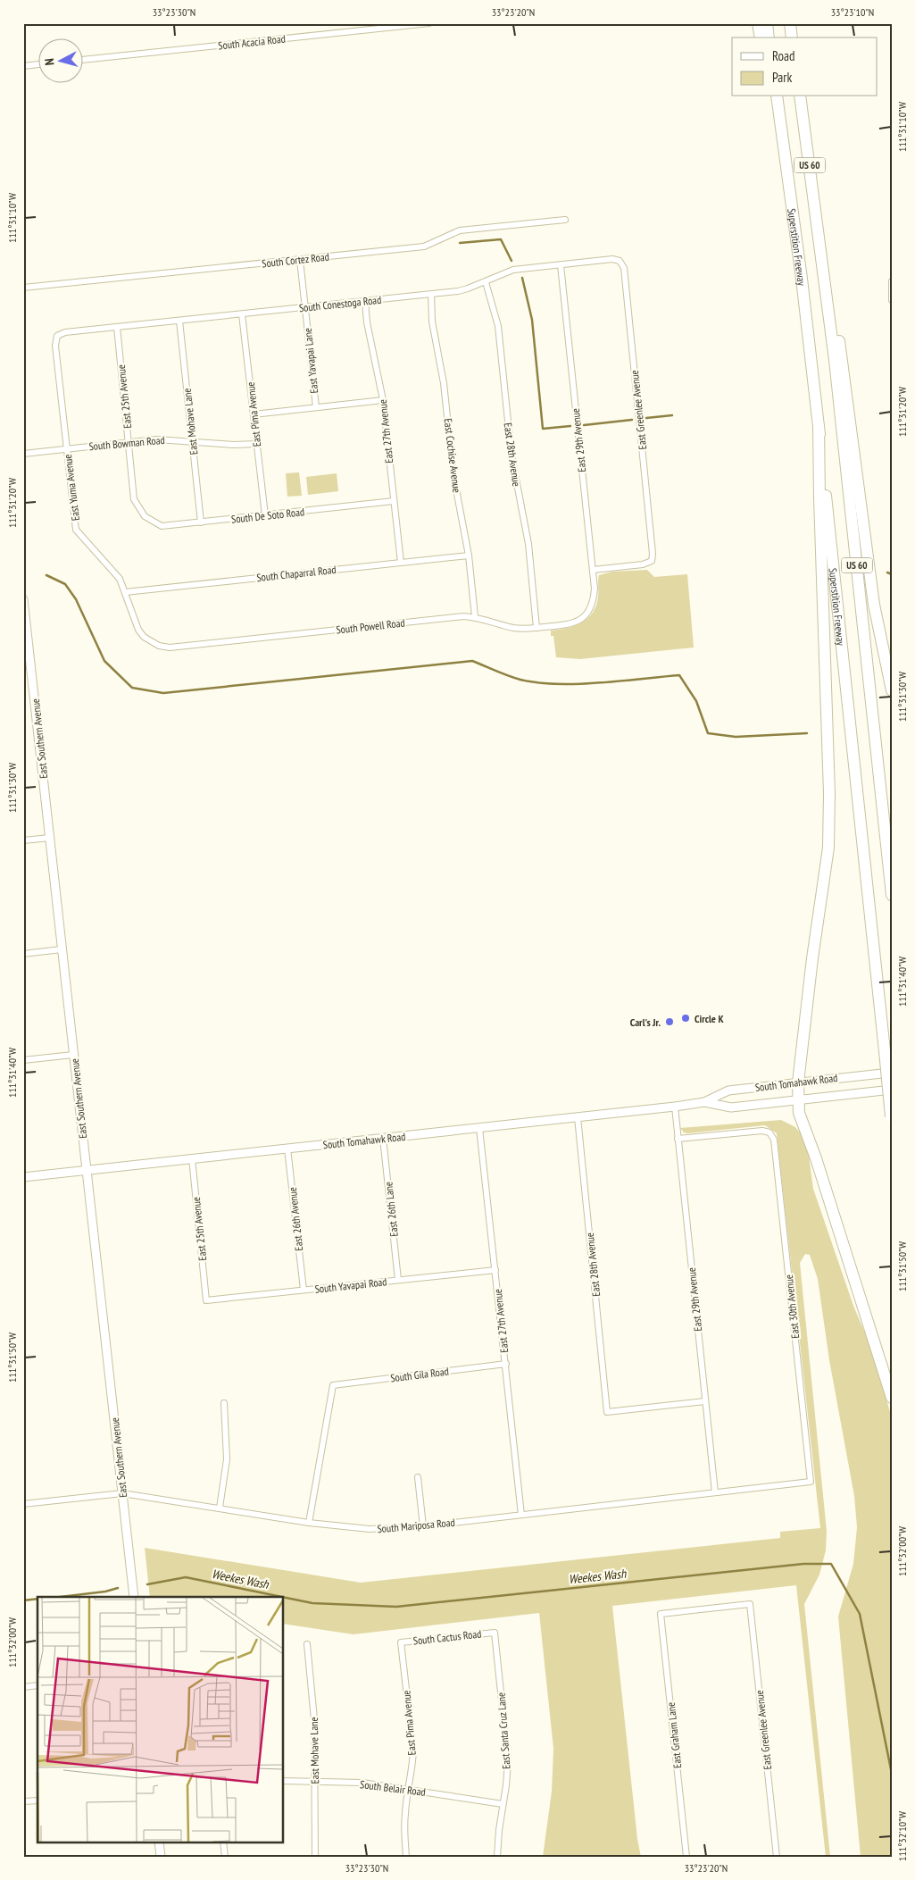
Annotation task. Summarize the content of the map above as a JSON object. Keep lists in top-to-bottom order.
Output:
{
  "streets": {
    "highway": ["US 60", "Superstition Freeway"],
    "main road": ["East Southern Avenue", "South Tomahawk Road"],
    "street": [
      "South Acacia Road",
      "South Cortez Road",
      "South Conestoga Road",
      "East Yavapai Lane",
      "East 25th Avenue",
      "East Greenlee Avenue",
      "East Pima Avenue",
      "East Mohave Lane",
      "East 27th Avenue",
      "East 29th Avenue",
      "South Bowman Road",
      "East 28th Avenue",
      "East Cochise Avenue",
      "East Yuma Avenue",
      "South De Soto Road",
      "South Chaparral Road",
      "South Powell Road",
      "East 26th Lane",
      "East 26th Avenue",
      "South Yavapai Road",
      "East 30th Avenue",
      "South Gila Road",
      "South Mariposa Road",
      "South Cactus Road",
      "East Santa Cruz Lane",
      "East Graham Lane",
      "South Belair Road"
    ]
  },
  "crossings": [
    ["South Cortez Road", "East Yavapai Lane"],
    ["South Conestoga Road", "East Yavapai Lane"],
    ["South Conestoga Road", "East 25th Avenue"],
    ["South Conestoga Road", "East Greenlee Avenue"],
    ["South Conestoga Road", "East Pima Avenue"],
    ["South Conestoga Road", "East Mohave Lane"],
    ["South Conestoga Road", "East 27th Avenue"],
    ["South Conestoga Road", "East 29th Avenue"],
    ["South Conestoga Road", "East 28th Avenue"],
    ["South Conestoga Road", "East Cochise Avenue"],
    ["South Conestoga Road", "East Yuma Avenue"],
    ["East 25th Avenue", "South Bowman Road"],
    ["East 25th Avenue", "South De Soto Road"],
    ["East 25th Avenue", "South Tomahawk Road"],
    ["East 25th Avenue", "South Yavapai Road"],
    ["East Greenlee Avenue", "East 29th Avenue"],
    ["East Greenlee Avenue", "East Graham Lane"],
    ["East Pima Avenue", "South Bowman Road"],
    ["East Pima Avenue", "South De Soto Road"],
    ["East Pima Avenue", "South Cactus Road"],
    ["East Pima Avenue", "South Belair Road"],
    ["East Mohave Lane", "South Bowman Road"],
    ["East Mohave Lane", "South De Soto Road"],
    ["East Mohave Lane", "South Belair Road"],
    ["East 27th Avenue", "South De Soto Road"],
    ["East 27th Avenue", "South Chaparral Road"],
    ["East 27th Avenue", "South Tomahawk Road"],
    ["East 27th Avenue", "South Yavapai Road"],
    ["East 27th Avenue", "South Gila Road"],
    ["East 27th Avenue", "South Mariposa Road"],
    ["East 29th Avenue", "East 28th Avenue"],
    ["East 29th Avenue", "South Powell Road"],
    ["East 29th Avenue", "South Tomahawk Road"],
    ["East 29th Avenue", "East 30th Avenue"],
    ["East 29th Avenue", "South Mariposa Road"],
    ["South Bowman Road", "East Yuma Avenue"],
    ["East 28th Avenue", "South Powell Road"],
    ["East 28th Avenue", "South Tomahawk Road"],
    ["East Cochise Avenue", "South Chaparral Road"],
    ["East Cochise Avenue", "South Powell Road"],
    ["East Yuma Avenue", "South Chaparral Road"],
    ["East Yuma Avenue", "South Powell Road"],
    ["East Southern Avenue", "South Tomahawk Road"],
    ["East Southern Avenue", "South Mariposa Road"],
    ["South Tomahawk Road", "East 26th Lane"],
    ["South Tomahawk Road", "East 26th Avenue"],
    ["East 26th Lane", "South Yavapai Road"],
    ["East 26th Avenue", "South Yavapai Road"],
    ["East 30th Avenue", "South Mariposa Road"],
    ["South Gila Road", "South Mariposa Road"],
    ["South Cactus Road", "East Santa Cruz Lane"],
    ["East Santa Cruz Lane", "South Belair Road"]
  ],
  "water": ["Weekes Wash"],
  "places": ["Circle K", "Carl's Jr."],
  "legend": ["Road", "Park"],
  "north": "left",
  "coordinates": [
    "33°23'30\"N",
    "33°23'20\"N",
    "33°23'10\"N",
    "111°31'10\"W",
    "111°31'20\"W",
    "111°31'30\"W",
    "111°31'40\"W",
    "111°31'50\"W",
    "111°32'00\"W",
    "111°32'10\"W"
  ]
}
